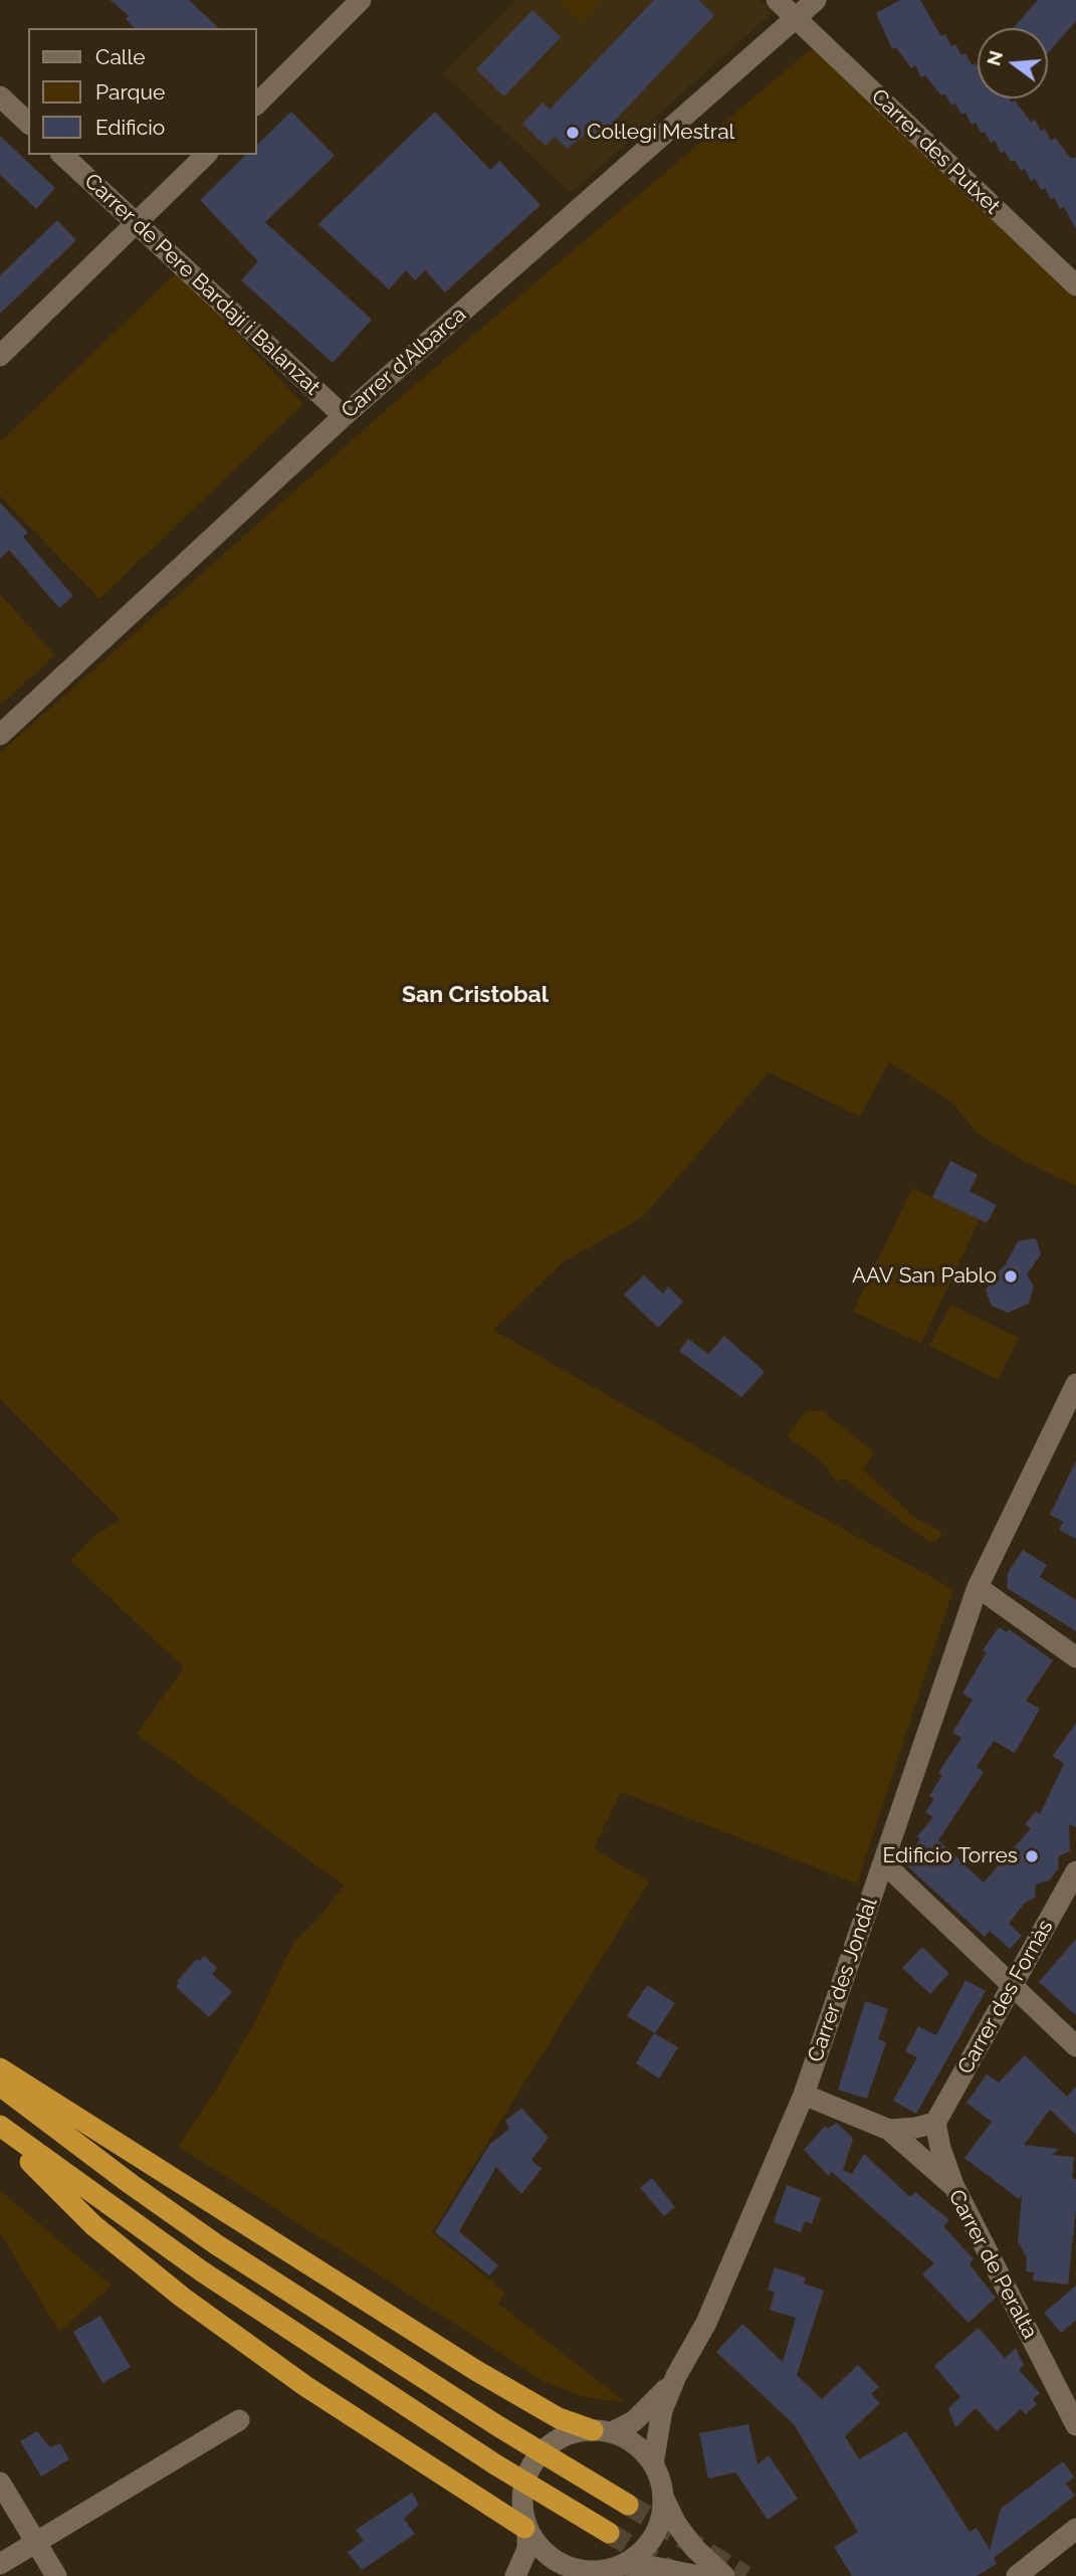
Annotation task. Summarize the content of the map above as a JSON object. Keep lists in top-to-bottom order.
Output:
{
  "streets": {
    "street": [
      "Carrer des Putxet",
      "Carrer de Pere Bardají i Balanzat",
      "Carrer d'Albarca",
      "Carrer des Jondal",
      "Carrer des Fornàs",
      "Carrer de Peralta"
    ]
  },
  "crossings": [
    ["Carrer des Putxet", "Carrer d'Albarca"],
    ["Carrer de Pere Bardají i Balanzat", "Carrer d'Albarca"],
    ["Carrer des Jondal", "Carrer de Peralta"]
  ],
  "districts": ["San Cristobal"],
  "places": ["Col·legi Mestral", "AAV San Pablo", "Edificio Torres"],
  "legend": ["Calle", "Parque", "Edificio"],
  "north": "left"
}
